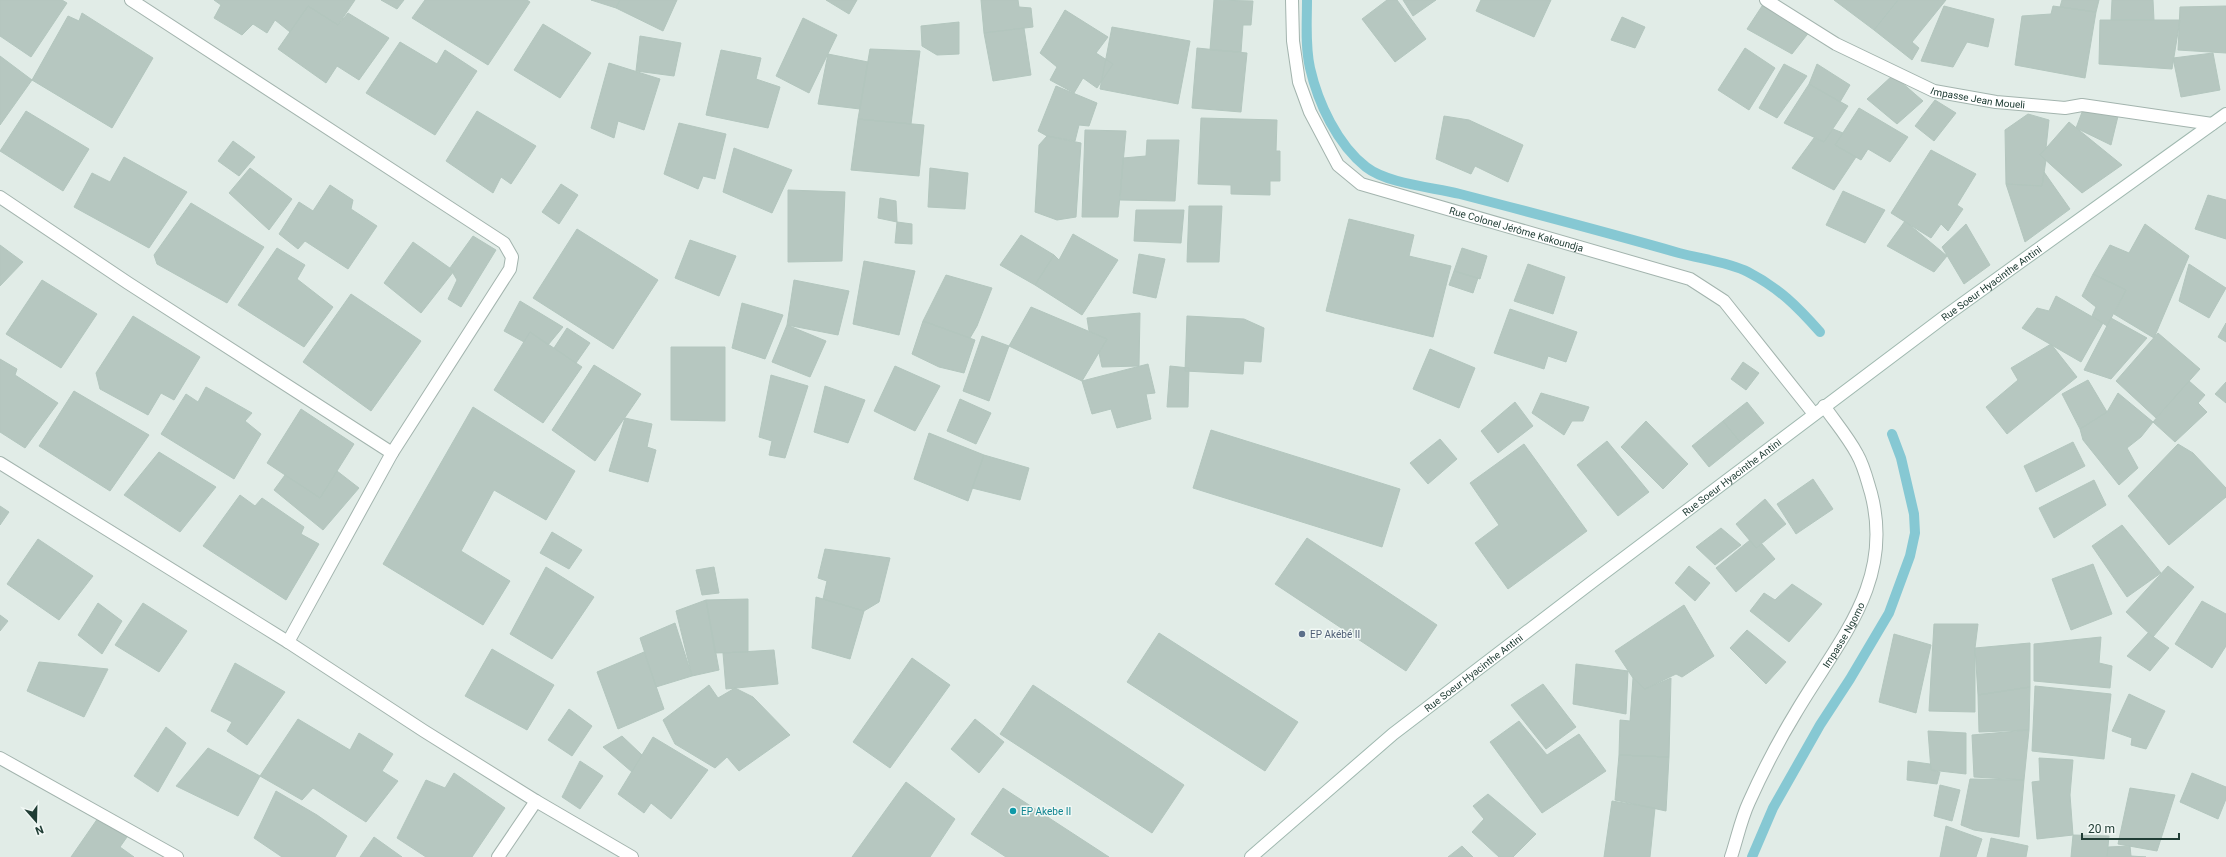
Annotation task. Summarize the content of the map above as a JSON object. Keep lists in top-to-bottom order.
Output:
{
  "streets": {
    "street": [
      "Impasse Jean Moueli",
      "Rue Colonel Jérôme Kakoundja",
      "Rue Soeur Hyacinthe Antini",
      "Impasse Ngomo"
    ]
  },
  "crossings": [
    ["Impasse Jean Moueli", "Rue Soeur Hyacinthe Antini"],
    ["Rue Colonel Jérôme Kakoundja", "Rue Soeur Hyacinthe Antini"],
    ["Rue Soeur Hyacinthe Antini", "Impasse Ngomo"]
  ],
  "places": ["EP Akébé II", "EP Akebe II"],
  "scale_bar": "20 m",
  "north": "bottom"
}
